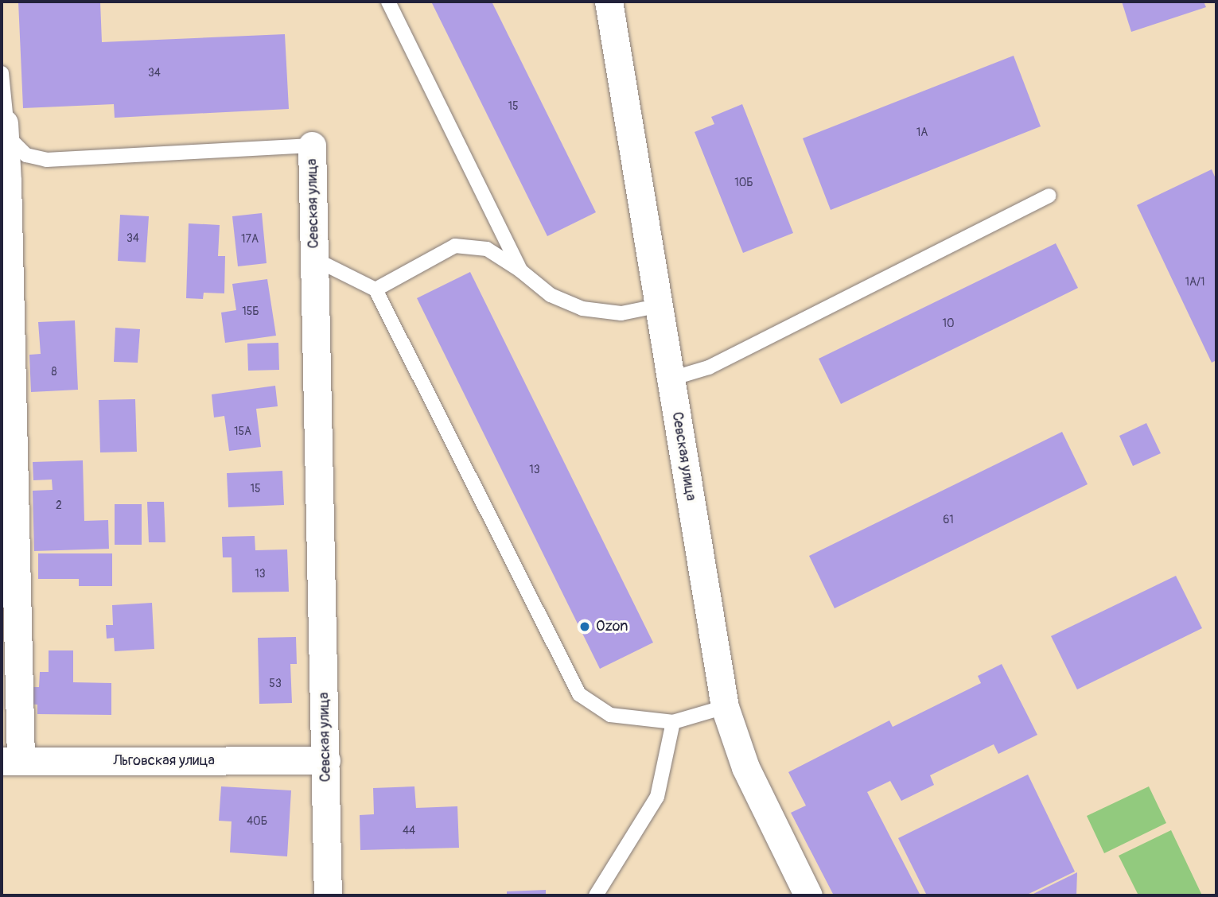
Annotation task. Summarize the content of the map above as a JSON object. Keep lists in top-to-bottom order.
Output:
{
  "streets": {
    "street": ["Севская улица", "Льговская улица"]
  },
  "crossings": [
    ["Севская улица", "Льговская улица"]
  ],
  "places": ["Ozon"],
  "house_numbers": [
    "34",
    "15",
    "1А",
    "10Б",
    "34",
    "17А",
    "1А/1",
    "15Б",
    "10",
    "8",
    "15А",
    "13",
    "15",
    "2",
    "61",
    "13",
    "53",
    "40Б",
    "44"
  ]
}
